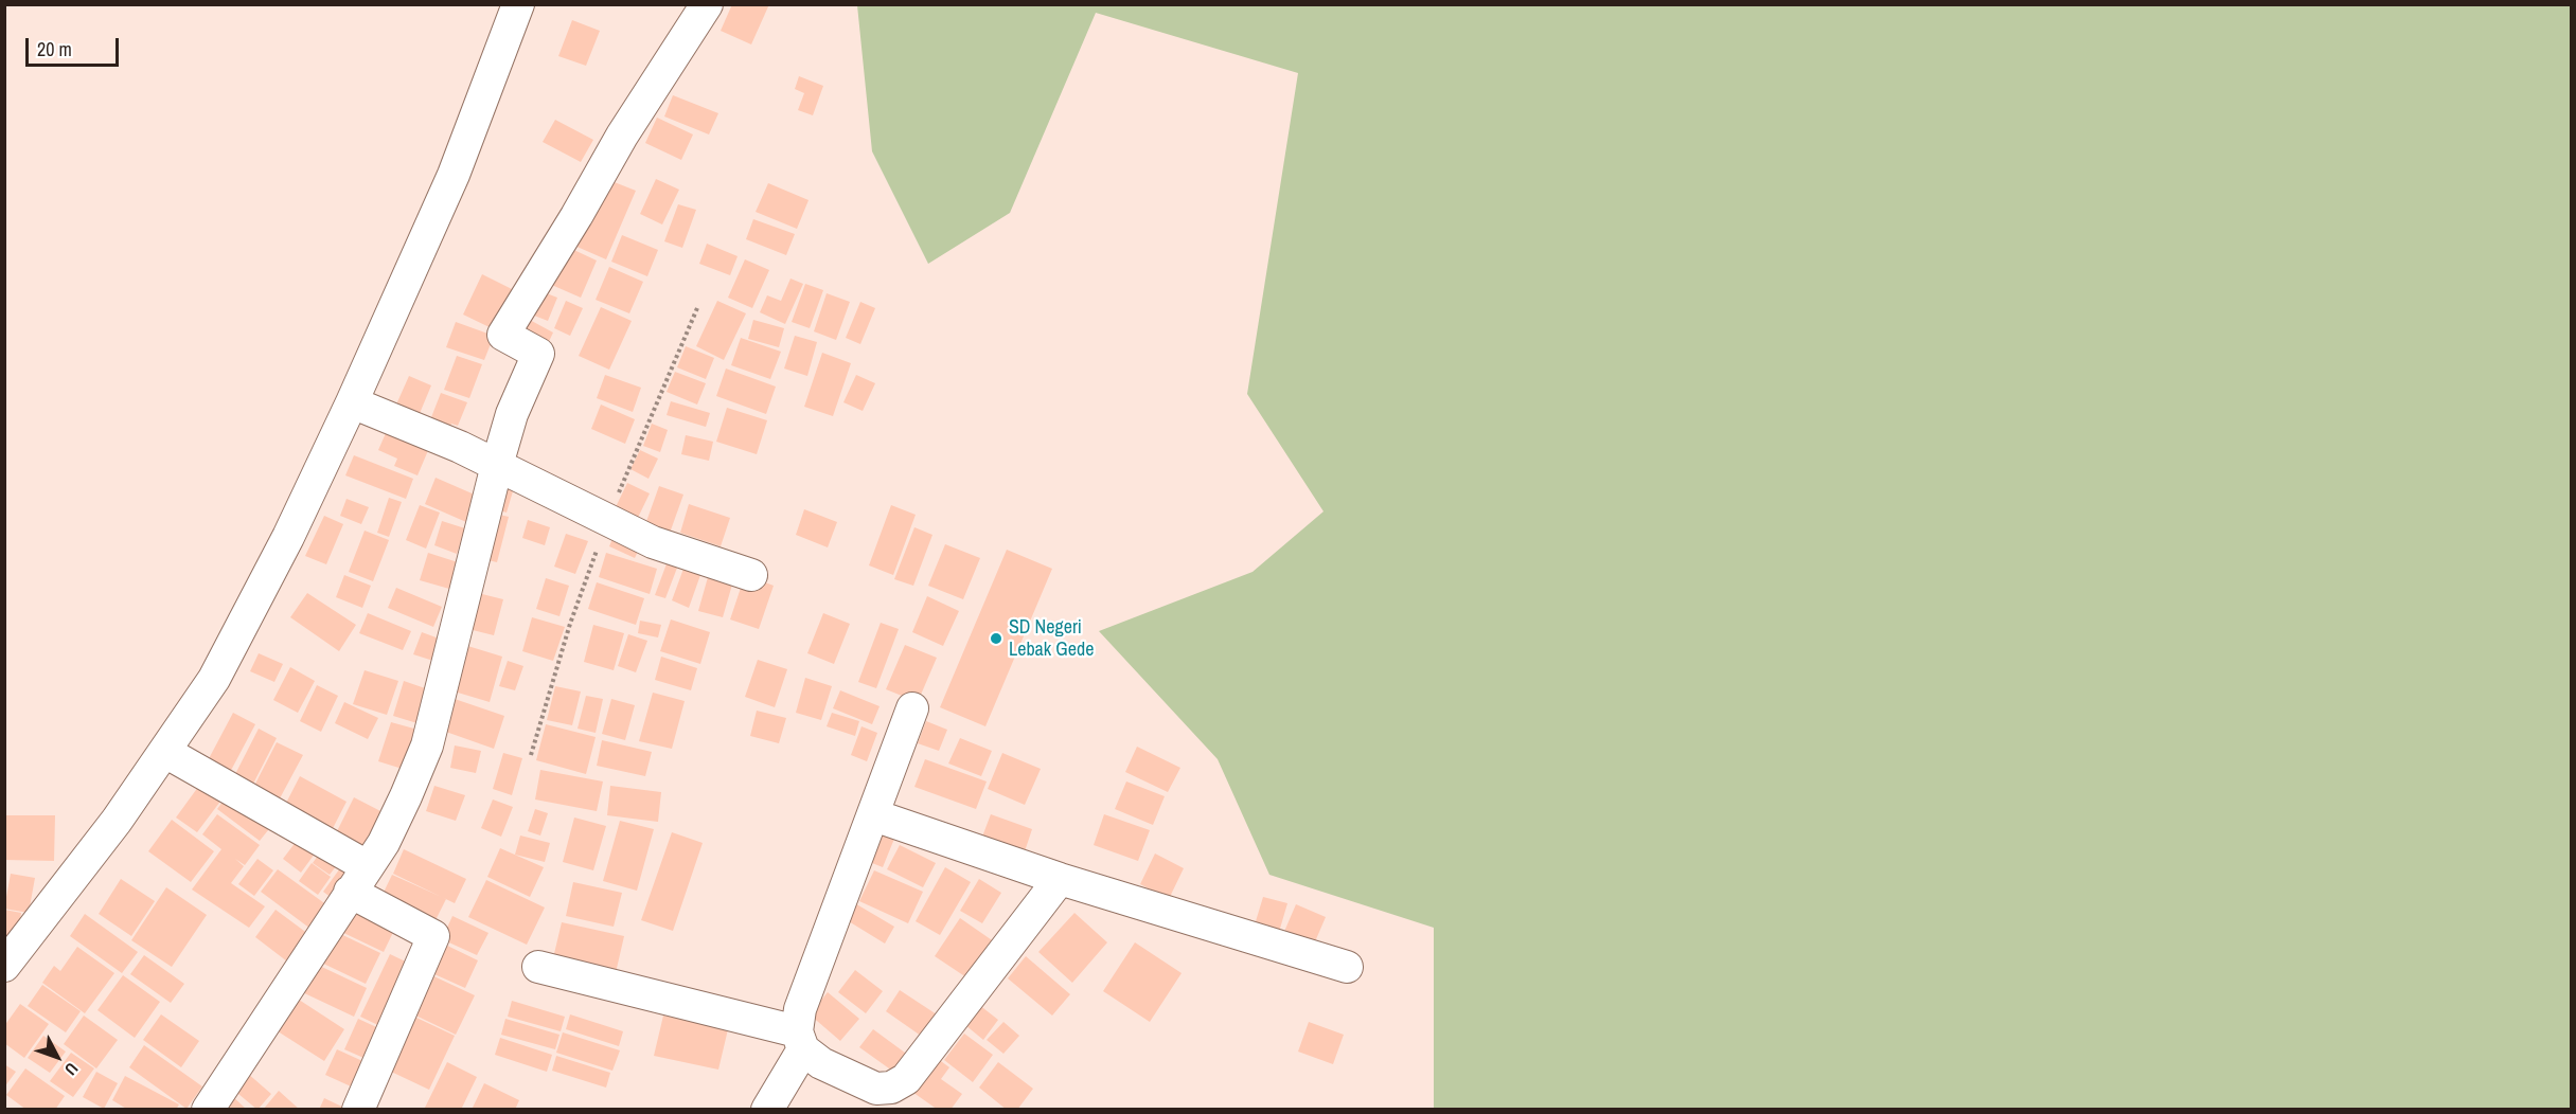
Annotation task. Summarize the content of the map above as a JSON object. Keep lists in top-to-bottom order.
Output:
{
  "places": ["SD Negeri Lebak Gede"],
  "scale_bar": "20 m",
  "north": "bottom right"
}
